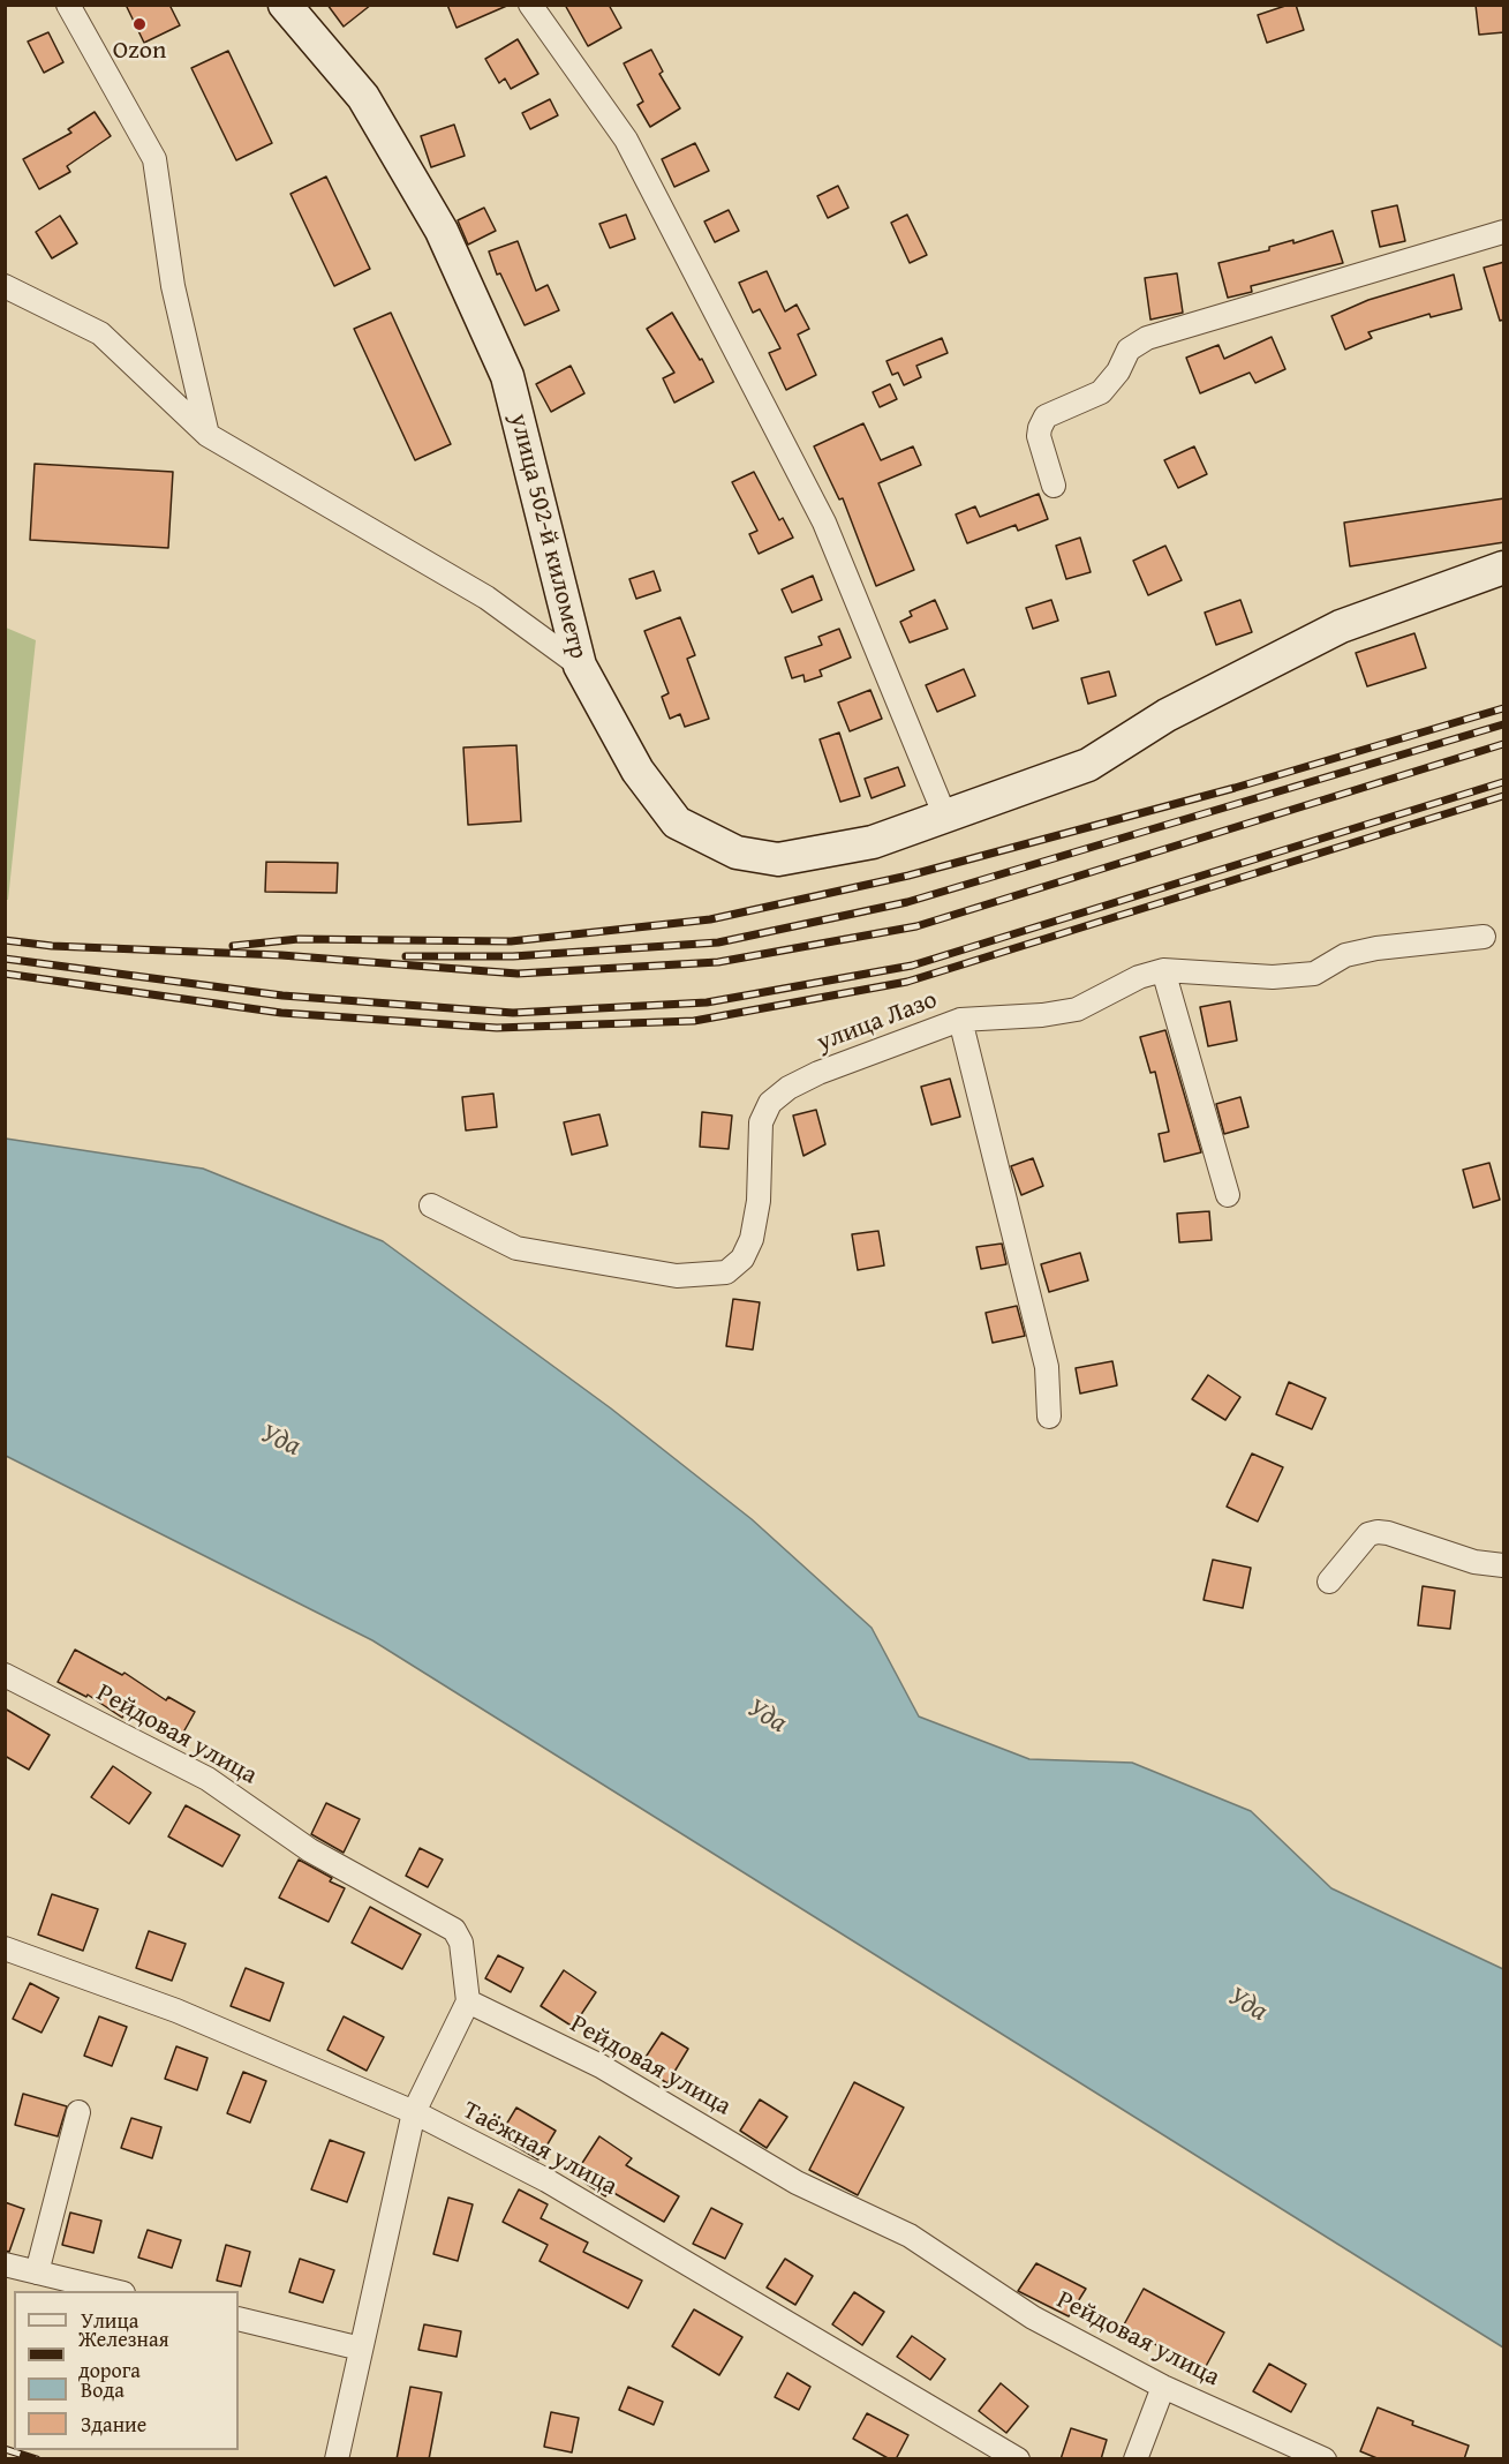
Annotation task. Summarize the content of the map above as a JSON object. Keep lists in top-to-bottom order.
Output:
{
  "streets": {
    "street": [
      "улица 502-й километр",
      "улица Лазо",
      "Рейдовая улица",
      "Таёжная улица"
    ]
  },
  "water": ["Уда"],
  "places": ["Ozon"],
  "legend": [
    "Улица",
    "Железная дорога",
    "Вода",
    "Здание"
  ]
}
